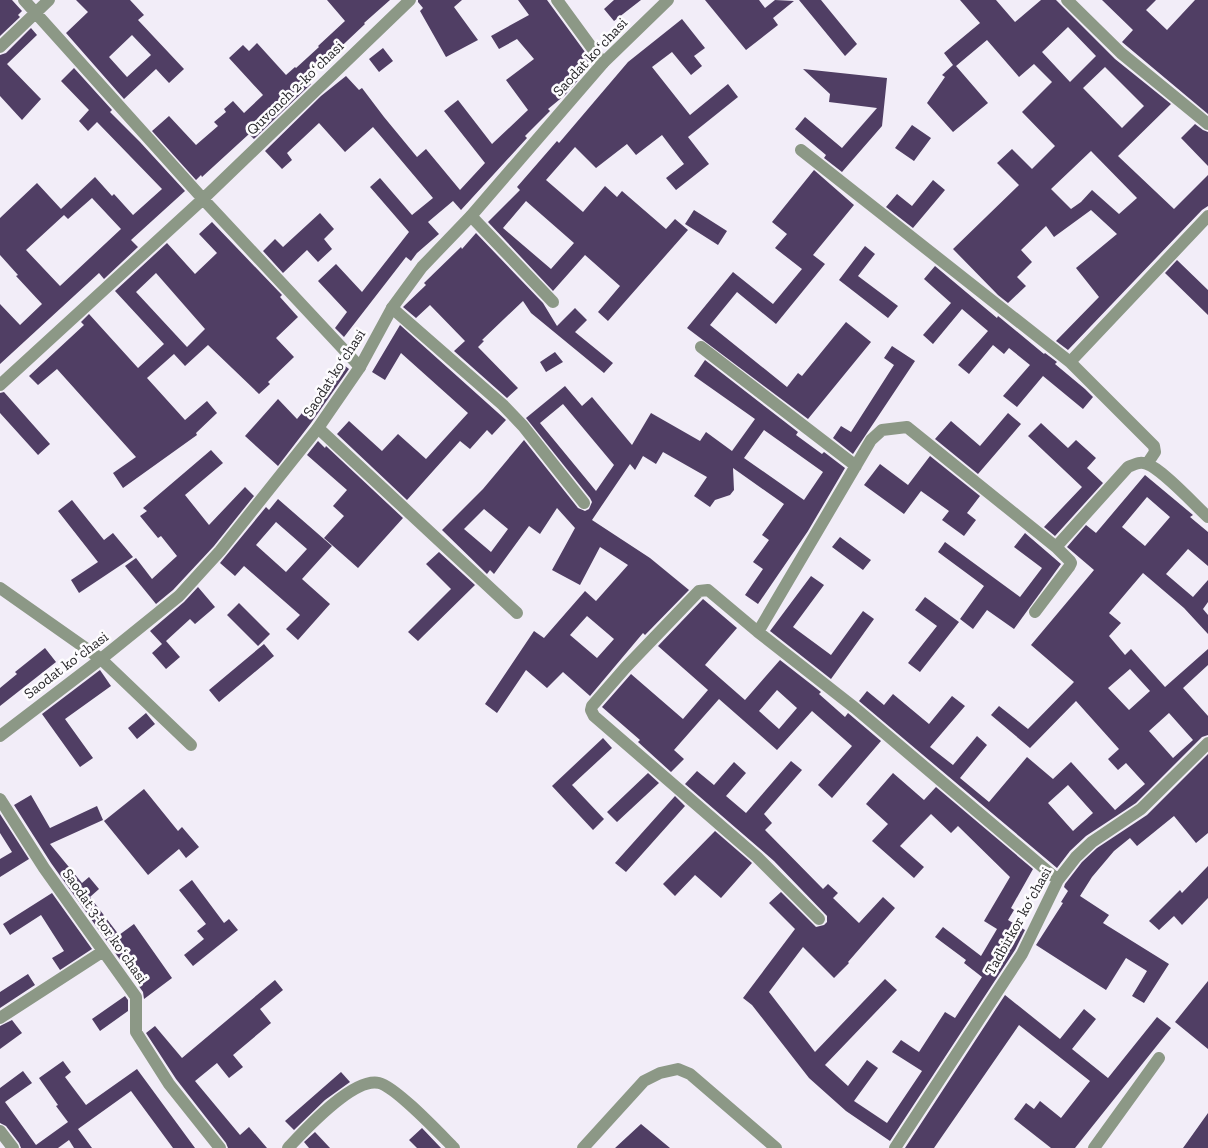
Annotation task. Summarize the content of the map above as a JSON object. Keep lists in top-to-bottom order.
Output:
{
  "streets": {
    "street": [
      "Saodat koʻchasi",
      "Quvonch 2-koʻchasi",
      "Tadbirkor koʻchasi",
      "Saodat 3-tor koʻchasi"
    ]
  }
}
